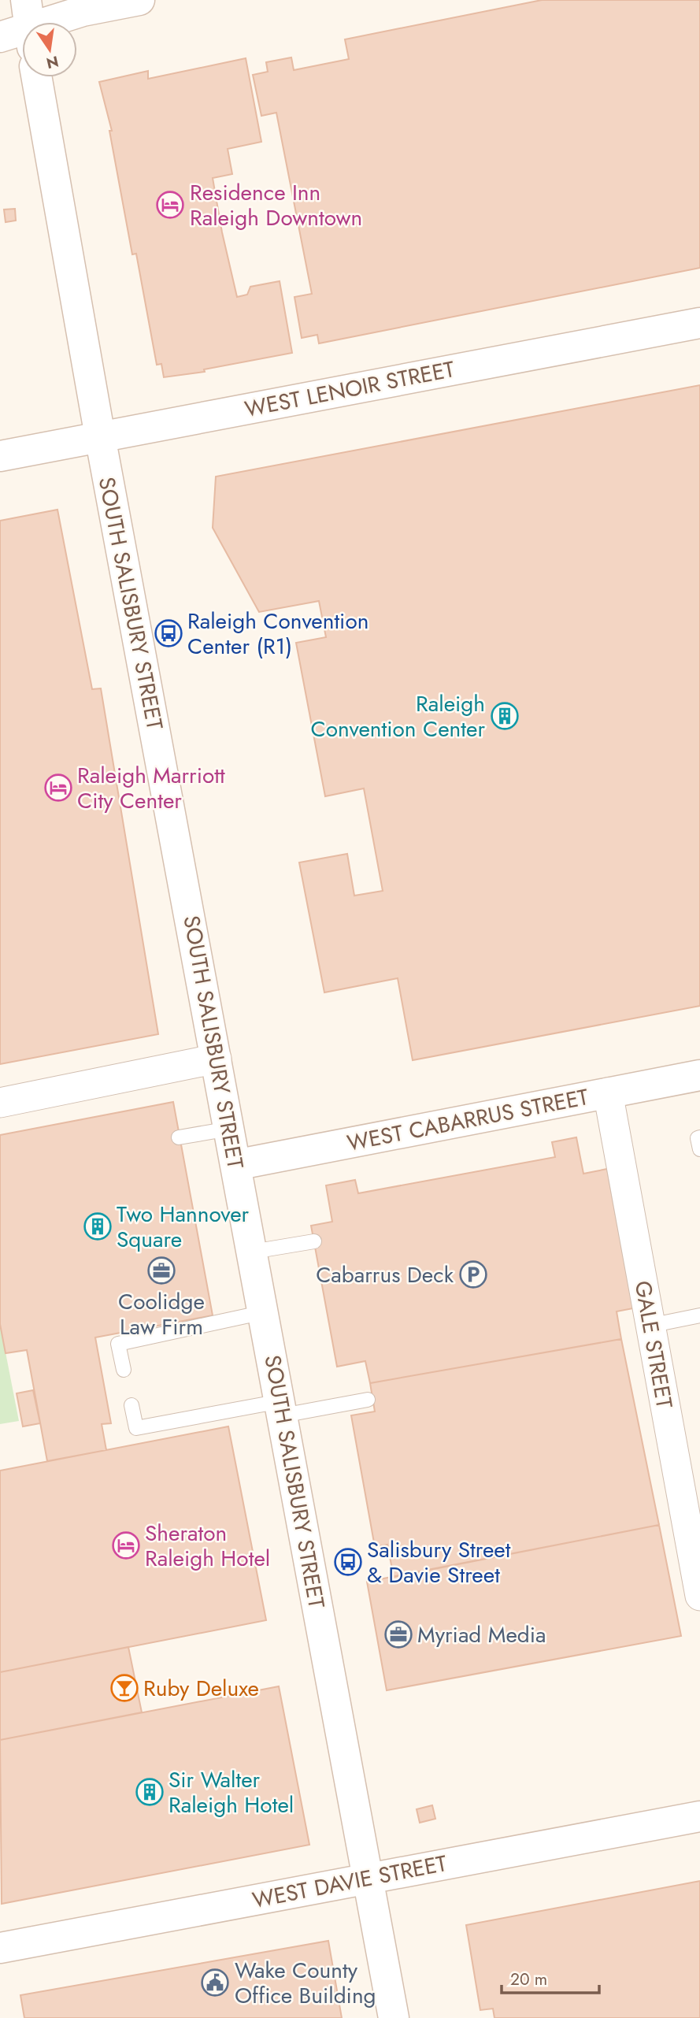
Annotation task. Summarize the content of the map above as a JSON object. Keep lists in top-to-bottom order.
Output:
{
  "streets": {
    "main road": [
      "WEST LENOIR STREET",
      "SOUTH SALISBURY STREET",
      "WEST CABARRUS STREET",
      "WEST DAVIE STREET"
    ],
    "street": ["GALE STREET"]
  },
  "crossings": [
    ["WEST LENOIR STREET", "SOUTH SALISBURY STREET"],
    ["SOUTH SALISBURY STREET", "WEST CABARRUS STREET"],
    ["SOUTH SALISBURY STREET", "WEST DAVIE STREET"],
    ["WEST CABARRUS STREET", "GALE STREET"]
  ],
  "places": {
    "hotel": ["Residence Inn Raleigh Downtown", "Raleigh Marriott City Center", "Sheraton Raleigh Hotel"],
    "bus stop": ["Raleigh Convention Center (R1)", "Salisbury Street & Davie Street"],
    "building": ["Raleigh Convention Center", "Two Hannover Square", "Sir Walter Raleigh Hotel"],
    "office": ["Coolidge Law Firm", "Myriad Media"],
    "parking": ["Cabarrus Deck"],
    "bar": ["Ruby Deluxe"],
    "public building": ["Wake County Office Building"]
  },
  "scale_bar": "20 m",
  "north": "bottom"
}
